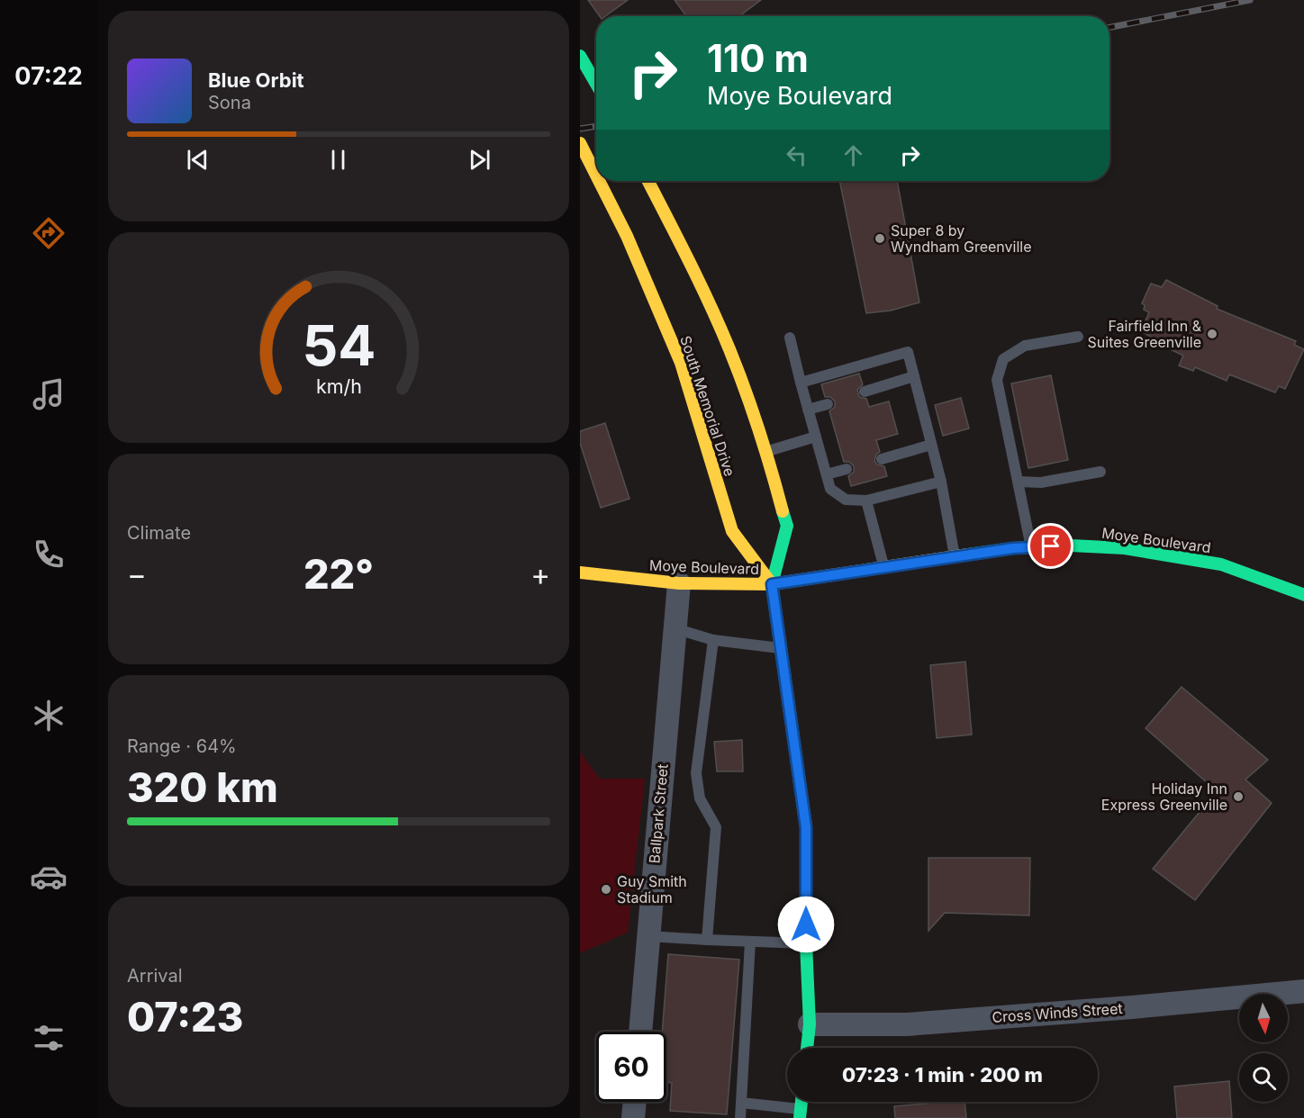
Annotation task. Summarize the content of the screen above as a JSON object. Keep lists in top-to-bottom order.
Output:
{
  "streets": {
    "main road": ["South Memorial Drive", "Moye Boulevard"],
    "street": ["Ballpark Street", "Cross Winds Street"]
  },
  "crossings": [
    ["South Memorial Drive", "Moye Boulevard"],
    ["South Memorial Drive", "Cross Winds Street"],
    ["Moye Boulevard", "Ballpark Street"]
  ],
  "places": [
    "Super 8 by Wyndham Greenville",
    "Fairfield Inn & Suites Greenville",
    "Holiday Inn Express Greenville",
    "Guy Smith Stadium"
  ],
  "north": "bottom",
  "page": {
    "tabs": "07:22",
    "turn": ["110 m", "Moye Boulevard"],
    "song": ["Blue Orbit", "Sona"],
    "tile": [
      "Climate",
      ["Range · 64%", "320 km"],
      ["Arrival", "07:23"]
    ],
    "heat": ["−", "22°", "+"],
    "limit": "60",
    "trip": "07:23 · 1 min · 200 m",
    "gauge": ["54", "km/h"]
  }
}
